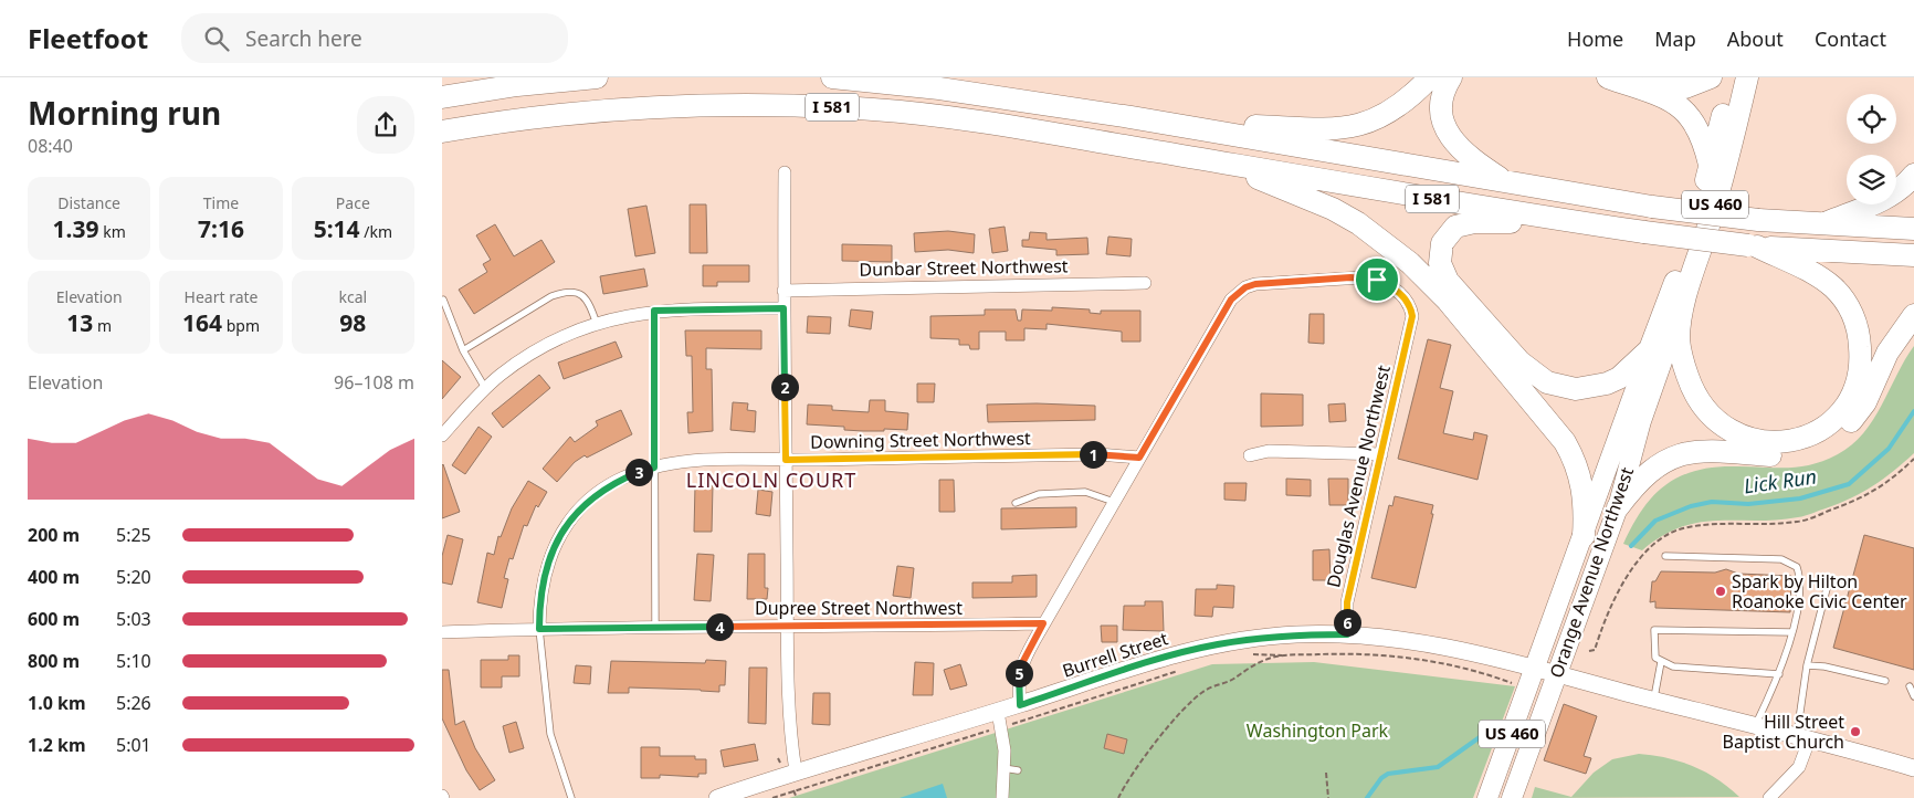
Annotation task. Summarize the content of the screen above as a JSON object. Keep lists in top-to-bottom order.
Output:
{
  "streets": {
    "highway": ["I 581", "US 460"],
    "main road": ["Orange Avenue Northwest"],
    "street": [
      "Dunbar Street Northwest",
      "Downing Street Northwest",
      "Douglas Avenue Northwest",
      "Dupree Street Northwest",
      "Burrell Street"
    ]
  },
  "crossings": [
    ["US 460", "Orange Avenue Northwest"],
    ["Downing Street Northwest", "Douglas Avenue Northwest"],
    ["Downing Street Northwest", "Dupree Street Northwest"],
    ["Douglas Avenue Northwest", "Burrell Street"],
    ["Orange Avenue Northwest", "Burrell Street"]
  ],
  "districts": ["LINCOLN COURT"],
  "water": ["Lick Run"],
  "parks": ["Washington Park"],
  "places": ["Spark by Hilton Roanoke Civic Center", "Hill Street Baptist Church"],
  "page": {
    "header": "Fleetfoot",
    "search": "Search here",
    "nav": [
      "Home",
      "Map",
      "About",
      "Contact"
    ],
    "heading": ["Morning run", "08:40"],
    "stats": [
      ["Distance", "1.39 km"],
      ["Time", "7:16"],
      ["Pace", "5:14 /km"],
      ["Elevation", "13 m"],
      ["Heart rate", "164 bpm"],
      ["kcal", "98"]
    ],
    "chart": ["Elevation", "96–108 m"],
    "pins": [
      "2",
      "1",
      "3",
      "6",
      "4",
      "5"
    ],
    "list": [
      {
        "name": "200 m",
        "note": "5:25"
      },
      {
        "name": "400 m",
        "note": "5:20"
      },
      {
        "name": "600 m",
        "note": "5:03"
      },
      {
        "name": "800 m",
        "note": "5:10"
      },
      {
        "name": "1.0 km",
        "note": "5:26"
      },
      {
        "name": "1.2 km",
        "note": "5:01"
      }
    ]
  }
}
